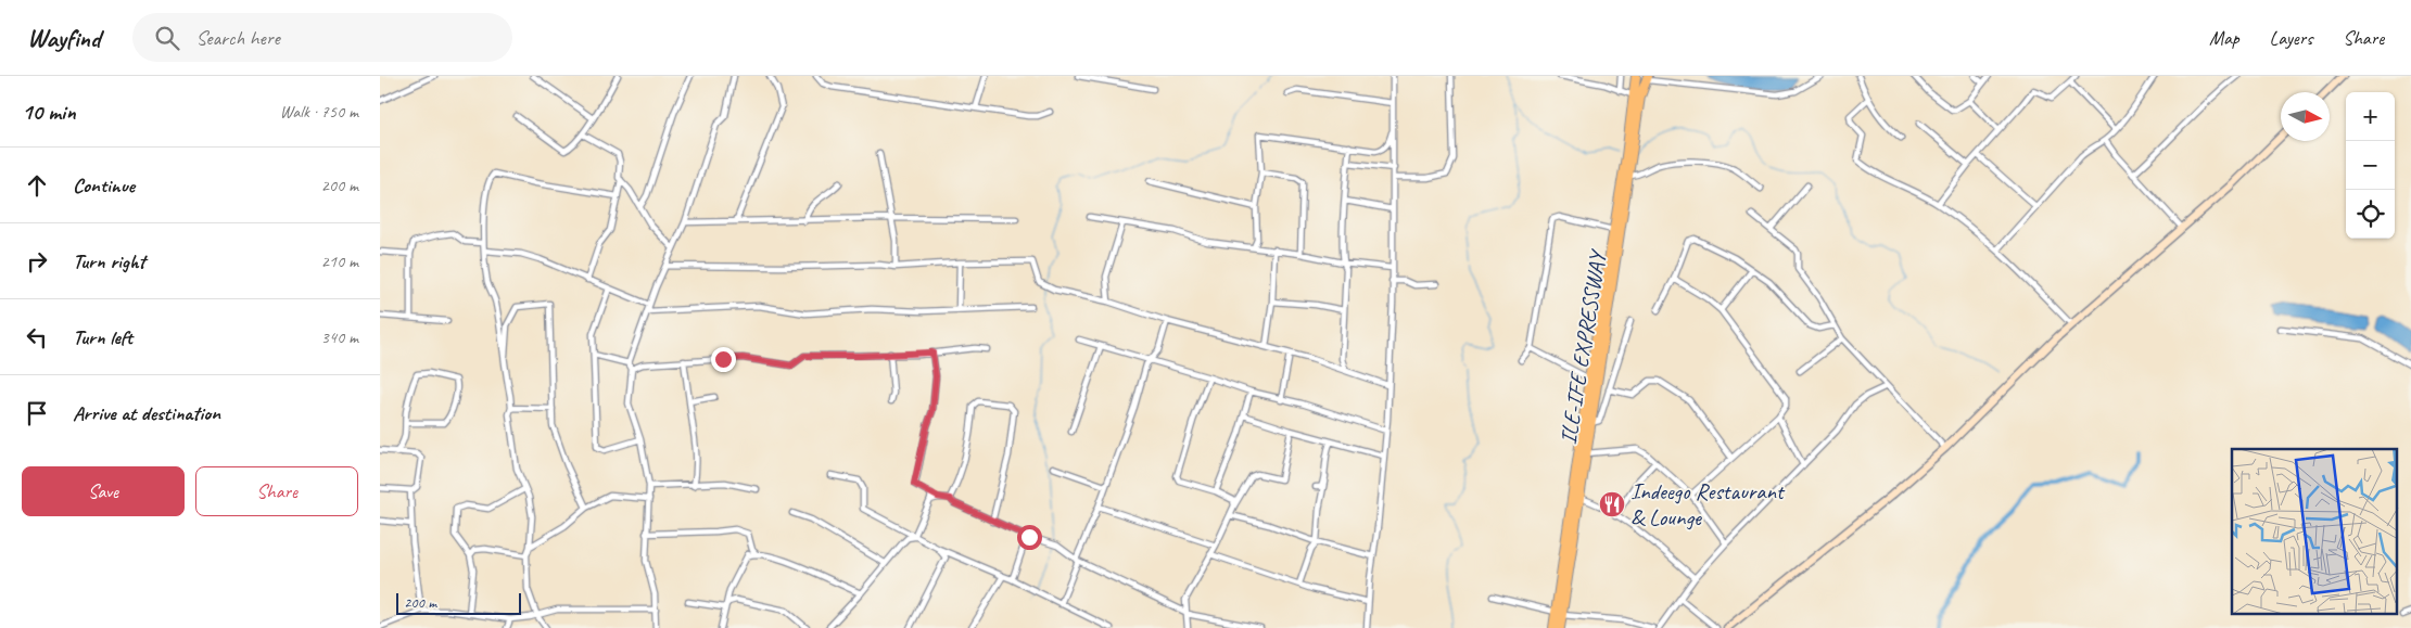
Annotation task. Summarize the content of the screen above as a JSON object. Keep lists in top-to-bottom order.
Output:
{
  "streets": {
    "main road": ["ILE-IFE EXPRESSWAY"]
  },
  "places": {
    "restaurant": ["Indeego Restaurant & Lounge"]
  },
  "scale_bar": "200 m",
  "north": "right",
  "page": {
    "header": "Wayfind",
    "search": "Search here",
    "nav": ["Map", "Layers", "Share"],
    "heading": ["10 min", "Walk · 750 m"],
    "map_buttons": ["+", "−"],
    "list": [
      ["Continue", "200 m"],
      ["Turn right", "210 m"],
      ["Turn left", "340 m"],
      "Arrive at destination"
    ],
    "buttons": ["Save", "Share"],
    "scale": "200 m"
  }
}
